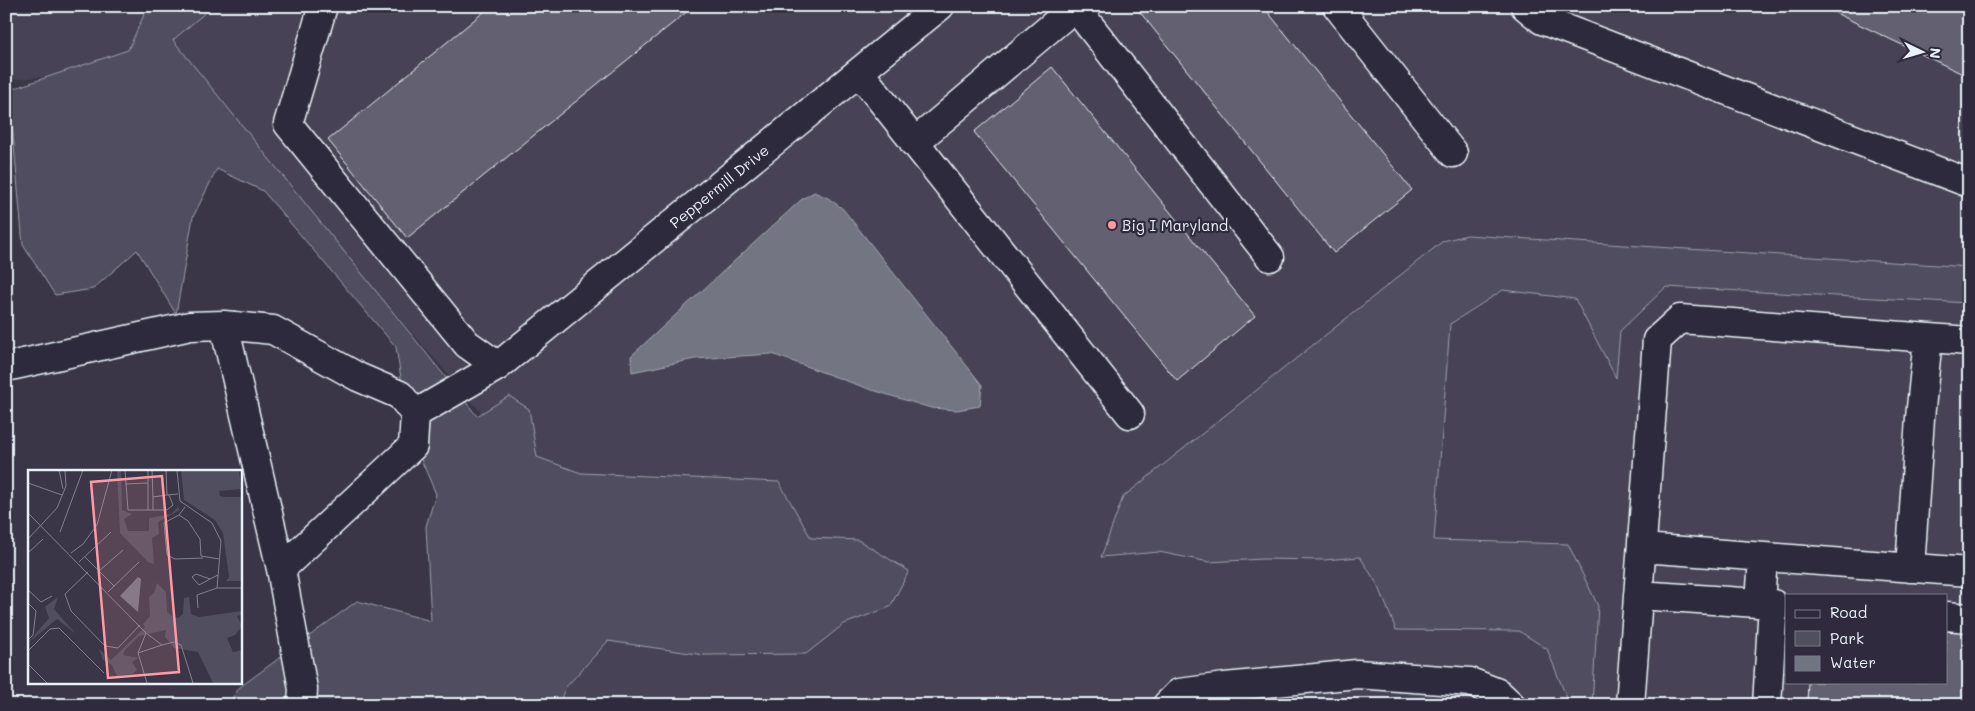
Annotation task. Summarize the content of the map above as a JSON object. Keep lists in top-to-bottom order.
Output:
{
  "streets": {
    "street": ["Peppermill Drive"]
  },
  "places": ["Big I Maryland"],
  "legend": ["Road", "Park", "Water"],
  "north": "right"
}
